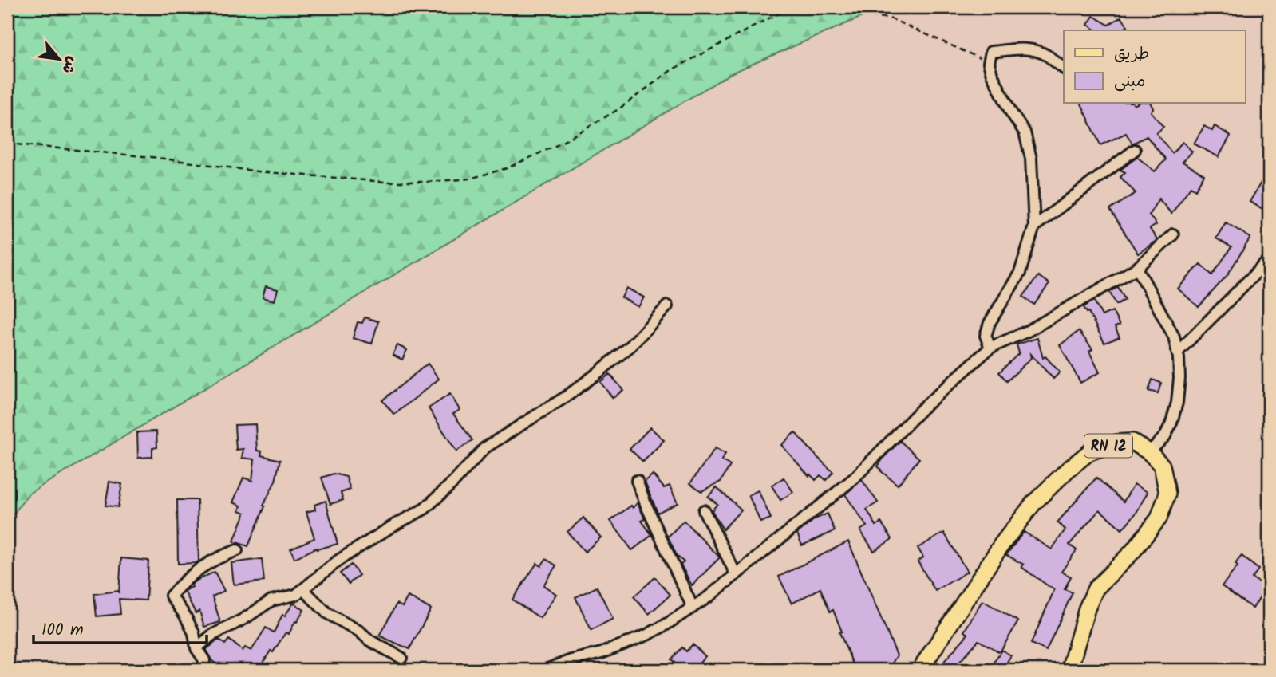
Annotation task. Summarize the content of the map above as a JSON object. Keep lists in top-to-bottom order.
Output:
{
  "streets": {
    "main road": ["RN 12"]
  },
  "legend": ["طريق", "مبنى"],
  "scale_bar": "100 m",
  "north": "bottom right"
}
